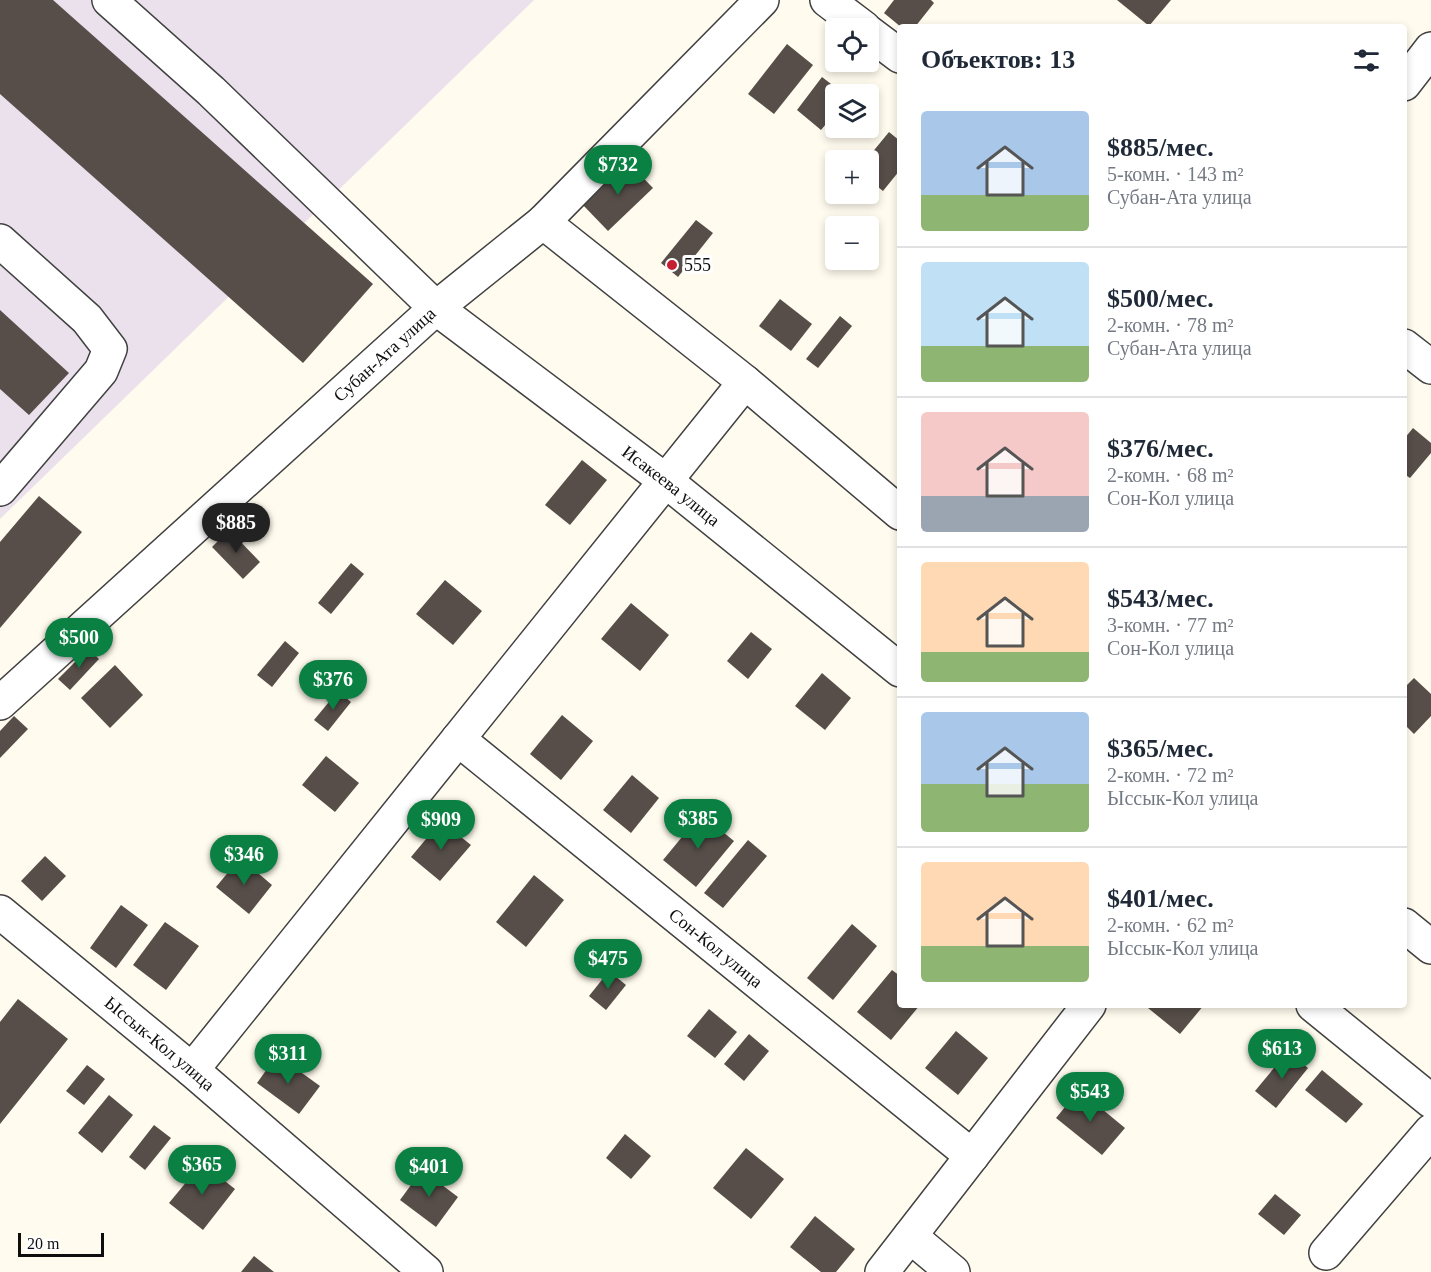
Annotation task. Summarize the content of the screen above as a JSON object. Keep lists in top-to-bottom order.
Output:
{
  "streets": {
    "street": [
      "Субан-Ата улица",
      "Исакеева улица",
      "Сон-Кол улица",
      "Ыссык-Кол улица"
    ]
  },
  "crossings": [
    ["Субан-Ата улица", "Исакеева улица"]
  ],
  "places": ["555"],
  "scale_bar": "20 m",
  "page": {
    "map_buttons": ["+", "−"],
    "heading": "Объектов: 13",
    "list": [
      {
        "name": "$885/мес.",
        "note": "5-комн. · 143 m² · Субан-Ата улица"
      },
      {
        "name": "$500/мес.",
        "note": "2-комн. · 78 m² · Субан-Ата улица"
      },
      {
        "name": "$376/мес.",
        "note": "2-комн. · 68 m² · Сон-Кол улица"
      },
      {
        "name": "$543/мес.",
        "note": "3-комн. · 77 m² · Сон-Кол улица"
      },
      {
        "name": "$365/мес.",
        "note": "2-комн. · 72 m² · Ыссык-Кол улица"
      },
      {
        "name": "$401/мес.",
        "note": "2-комн. · 62 m² · Ыссык-Кол улица"
      }
    ],
    "price": [
      "$732",
      "$885",
      "$500",
      "$376",
      "$385",
      "$909",
      "$346",
      "$475",
      "$613",
      "$311",
      "$543",
      "$365",
      "$401"
    ],
    "scale": "20 m"
  }
}
